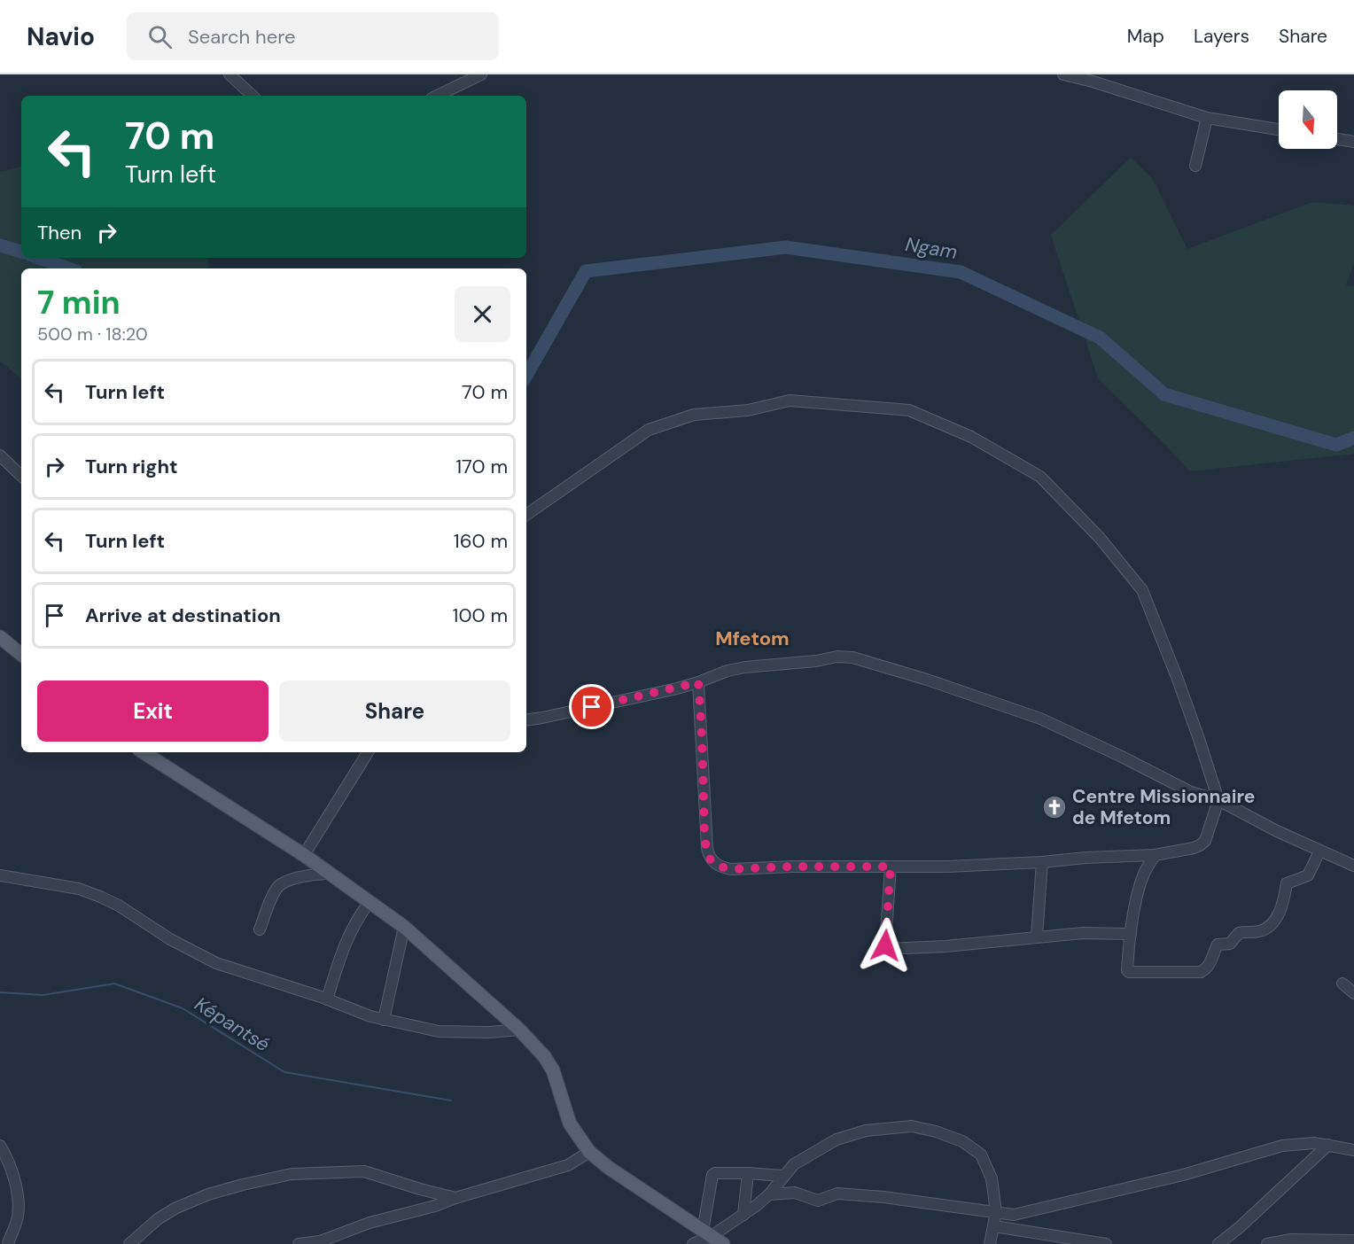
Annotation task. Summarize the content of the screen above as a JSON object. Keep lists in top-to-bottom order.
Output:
{
  "districts": ["Mfetom"],
  "water": ["Ngam", "Képantsé"],
  "places": {
    "church": ["Centre Missionnaire de Mfetom"]
  },
  "north": "bottom",
  "page": {
    "header": "Navio",
    "search": "Search here",
    "nav": ["Map", "Layers", "Share"],
    "turn": ["70 m", "Turn left"],
    "then": "Then",
    "heading": ["7 min", "500 m · 18:20"],
    "list": [
      {
        "name": "Turn left",
        "value": "70 m"
      },
      {
        "name": "Turn right",
        "value": "170 m"
      },
      {
        "name": "Turn left",
        "value": "160 m"
      },
      {
        "name": "Arrive at destination",
        "value": "100 m"
      }
    ],
    "buttons": ["Exit", "Share"]
  }
}
